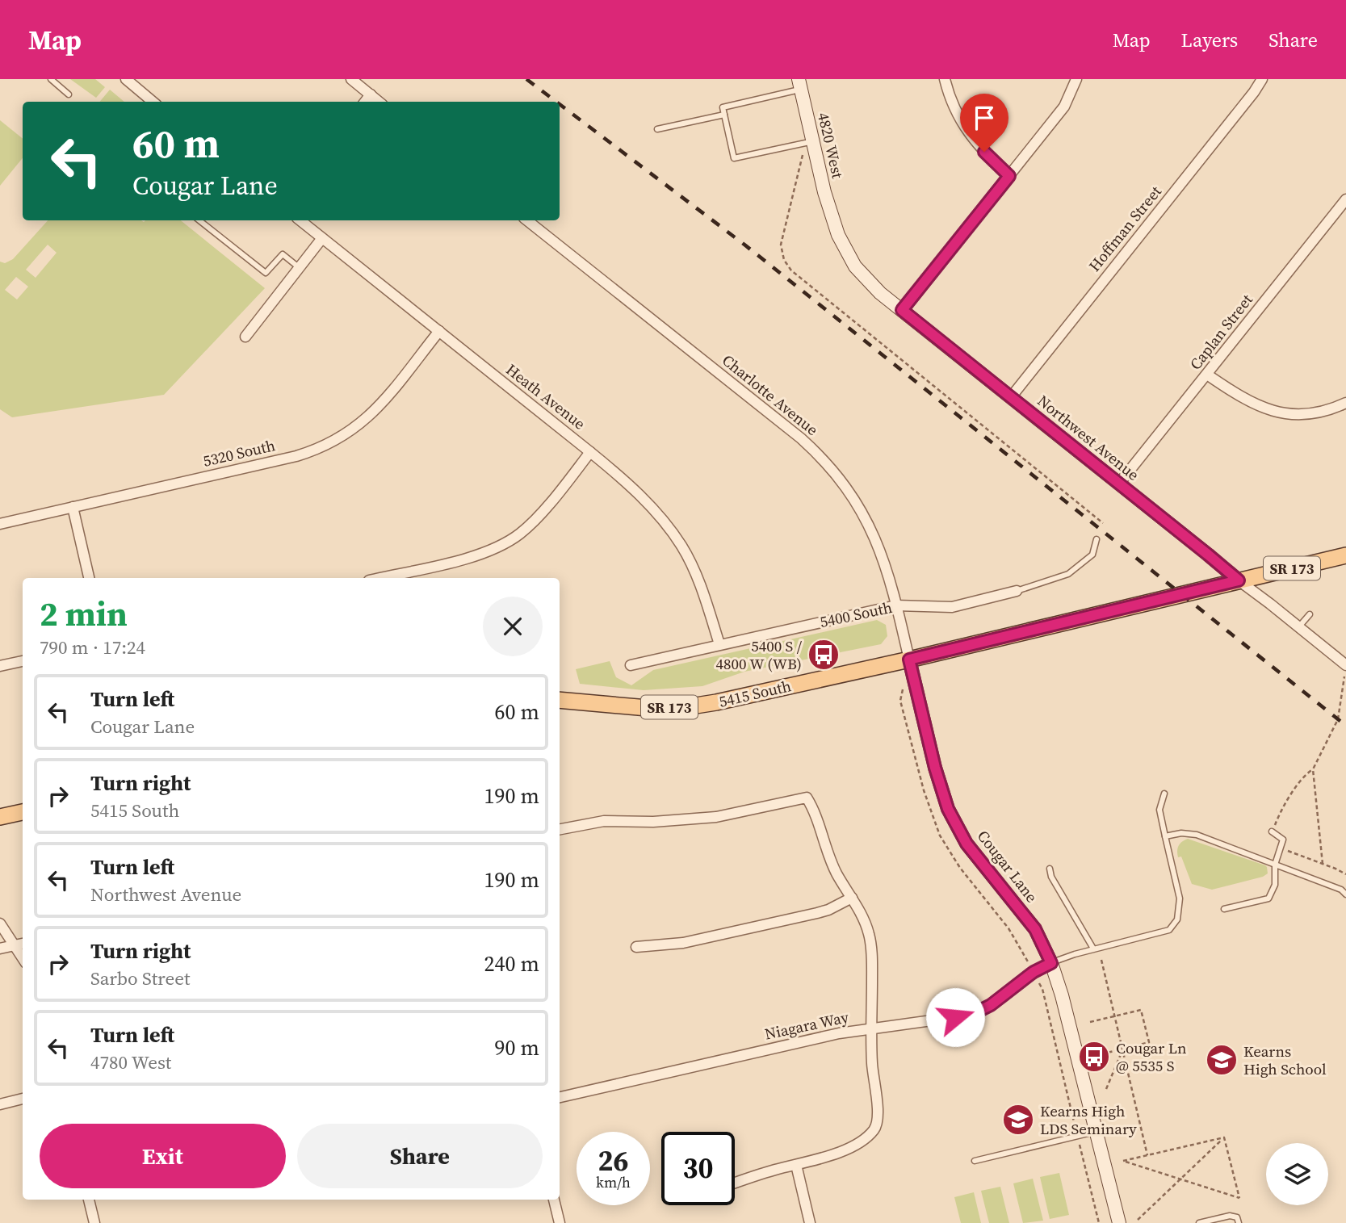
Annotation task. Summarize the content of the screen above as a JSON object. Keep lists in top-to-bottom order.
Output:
{
  "streets": {
    "main road": ["SR 173", "5415 South"],
    "street": [
      "4820 West",
      "Hoffman Street",
      "Caplan Street",
      "Charlotte Avenue",
      "Heath Avenue",
      "Northwest Avenue",
      "5320 South",
      "5400 South",
      "Cougar Lane",
      "Niagara Way"
    ]
  },
  "crossings": [
    ["4820 West", "Northwest Avenue"],
    ["Hoffman Street", "Northwest Avenue"],
    ["Caplan Street", "Northwest Avenue"],
    ["Charlotte Avenue", "5400 South"],
    ["Charlotte Avenue", "5415 South"],
    ["Charlotte Avenue", "Cougar Lane"],
    ["Heath Avenue", "5320 South"],
    ["Heath Avenue", "5400 South"],
    ["Northwest Avenue", "5415 South"],
    ["5415 South", "Cougar Lane"],
    ["Cougar Lane", "Niagara Way"]
  ],
  "places": {
    "bus stop": ["5400 S / 4800 W (WB)", "Cougar Ln @ 5535 S"],
    "school or university": ["Kearns High School", "Kearns High LDS Seminary"]
  },
  "page": {
    "header": "Map",
    "nav": ["Map", "Layers", "Share"],
    "turn": ["60 m", "Cougar Lane"],
    "heading": ["2 min", "790 m · 17:24"],
    "list": [
      {
        "name": "Turn left",
        "note": "Cougar Lane",
        "value": "60 m"
      },
      {
        "name": "Turn right",
        "note": "5415 South",
        "value": "190 m"
      },
      {
        "name": "Turn left",
        "note": "Northwest Avenue",
        "value": "190 m"
      },
      {
        "name": "Turn right",
        "note": "Sarbo Street",
        "value": "240 m"
      },
      {
        "name": "Turn left",
        "note": "4780 West",
        "value": "90 m"
      }
    ],
    "buttons": ["Exit", "Share"],
    "speed": "26 km/h",
    "limit": "30"
  }
}
